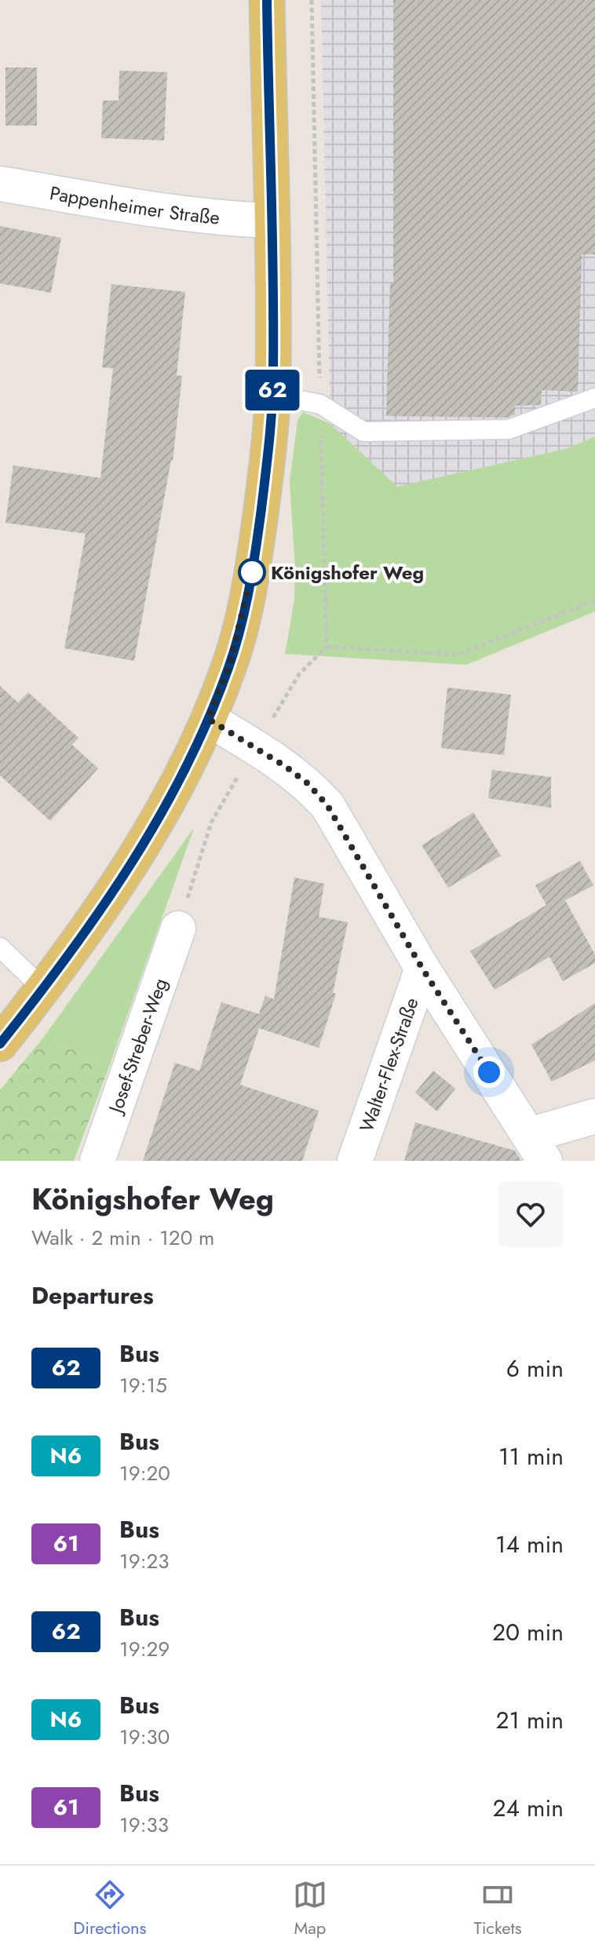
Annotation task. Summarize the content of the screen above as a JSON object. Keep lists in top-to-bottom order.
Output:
{
  "streets": {
    "street": ["Pappenheimer Straße", "Josef-Streber-Weg", "Walter-Flex-Straße"]
  },
  "places": ["Königshofer Weg"],
  "lines": ["bus line 62"],
  "page": {
    "on_map": "62",
    "heading": [
      ["Königshofer Weg", "Walk · 2 min · 120 m"],
      "Departures"
    ],
    "list": [
      {
        "mark": "62",
        "name": "Bus",
        "note": "19:15",
        "value": "6 min"
      },
      {
        "mark": "N6",
        "name": "Bus",
        "note": "19:20",
        "value": "11 min"
      },
      {
        "mark": "61",
        "name": "Bus",
        "note": "19:23",
        "value": "14 min"
      },
      {
        "mark": "62",
        "name": "Bus",
        "note": "19:29",
        "value": "20 min"
      },
      {
        "mark": "N6",
        "name": "Bus",
        "note": "19:30",
        "value": "21 min"
      },
      {
        "mark": "61",
        "name": "Bus",
        "note": "19:33",
        "value": "24 min"
      }
    ],
    "tabs": ["Directions", "Map", "Tickets"]
  }
}
